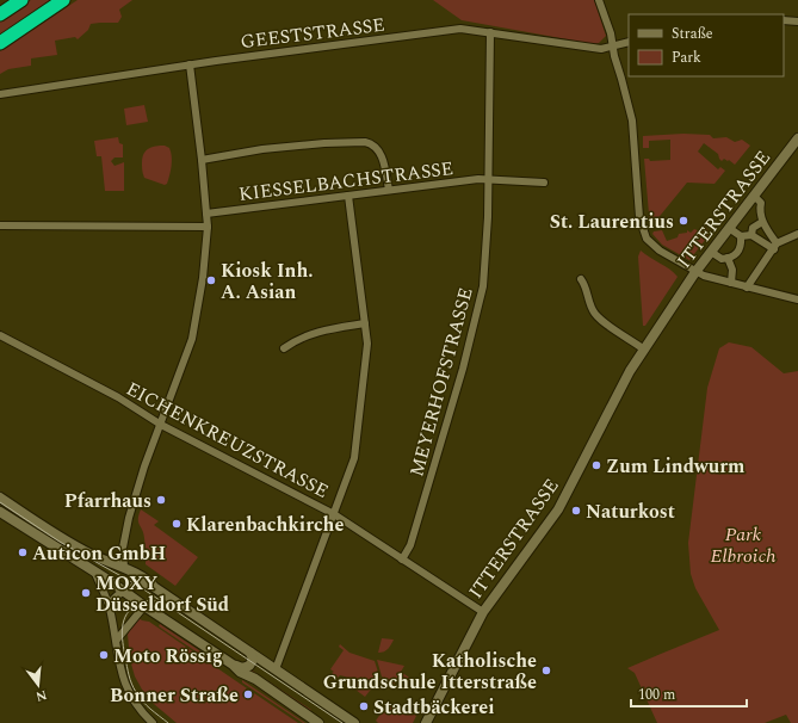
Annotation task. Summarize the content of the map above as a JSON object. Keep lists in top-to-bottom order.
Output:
{
  "streets": {
    "main road": ["ITTERSTRASSE"],
    "street": [
      "GEESTSTRASSE",
      "KIESSELBACHSTRASSE",
      "MEYERHOFSTRASSE",
      "EICHENKREUZSTRASSE"
    ]
  },
  "crossings": [
    ["GEESTSTRASSE", "MEYERHOFSTRASSE"],
    ["KIESSELBACHSTRASSE", "MEYERHOFSTRASSE"],
    ["ITTERSTRASSE", "EICHENKREUZSTRASSE"],
    ["MEYERHOFSTRASSE", "EICHENKREUZSTRASSE"]
  ],
  "parks": ["Park Elbroich"],
  "places": [
    "St. Laurentius",
    "Kiosk Inh. A. Asian",
    "Zum Lindwurm",
    "Pfarrhaus",
    "Naturkost",
    "Klarenbachkirche",
    "Auticon GmbH",
    "MOXY Düsseldorf Süd",
    "Moto Rössig",
    "Katholische Grundschule Itterstraße",
    "Bonner Straße",
    "Stadtbäckerei"
  ],
  "legend": ["Straße", "Park"],
  "scale_bar": "100 m",
  "north": "bottom"
}
